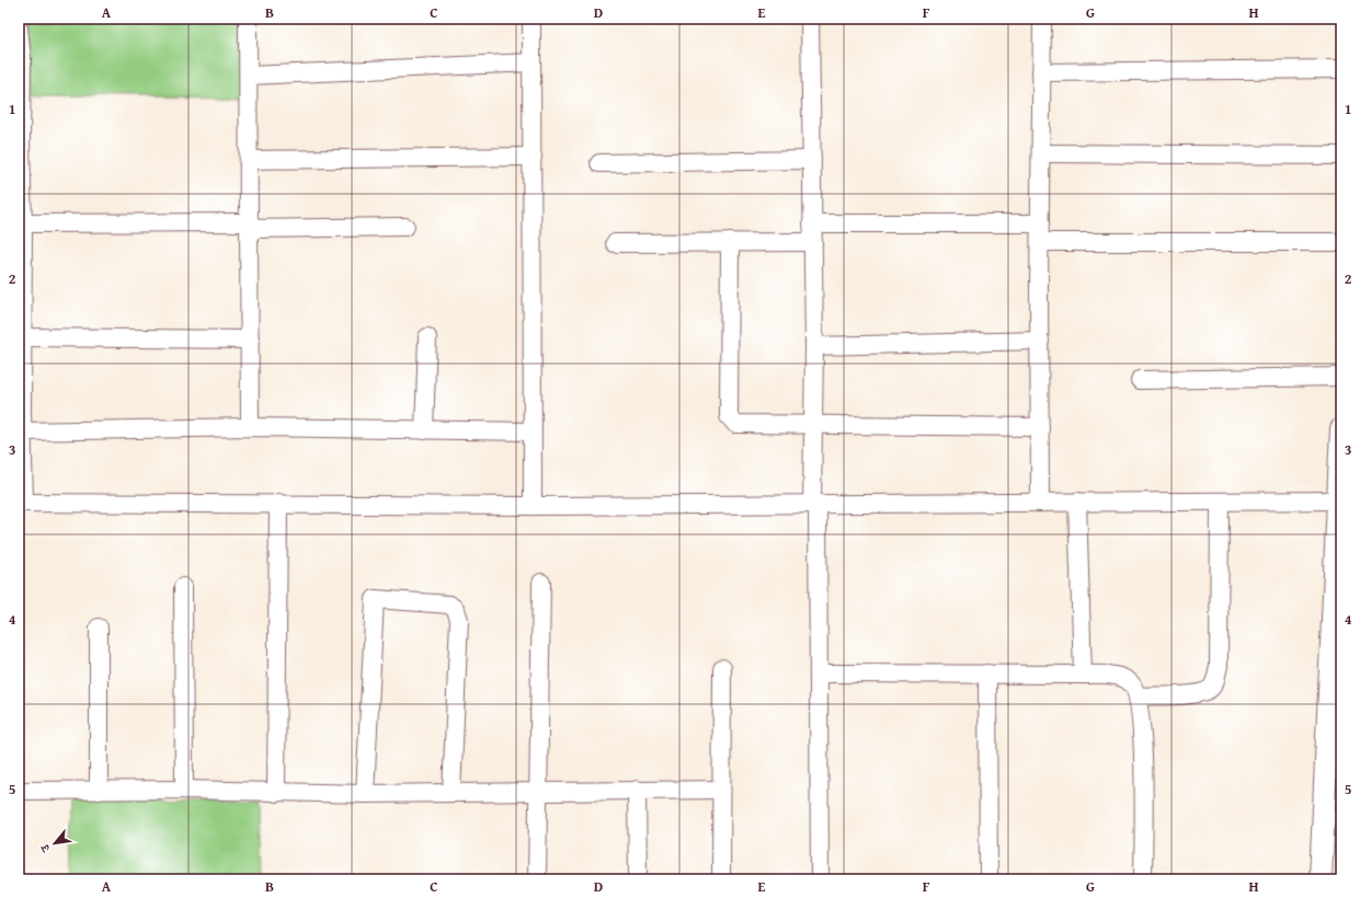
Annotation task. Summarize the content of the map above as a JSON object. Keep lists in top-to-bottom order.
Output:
{
  "north": "bottom left",
  "grid": {
    "columns": [
      "A",
      "B",
      "C",
      "D",
      "E",
      "F",
      "G",
      "H"
    ],
    "rows": [
      "1",
      "2",
      "3",
      "4",
      "5"
    ]
  }
}
